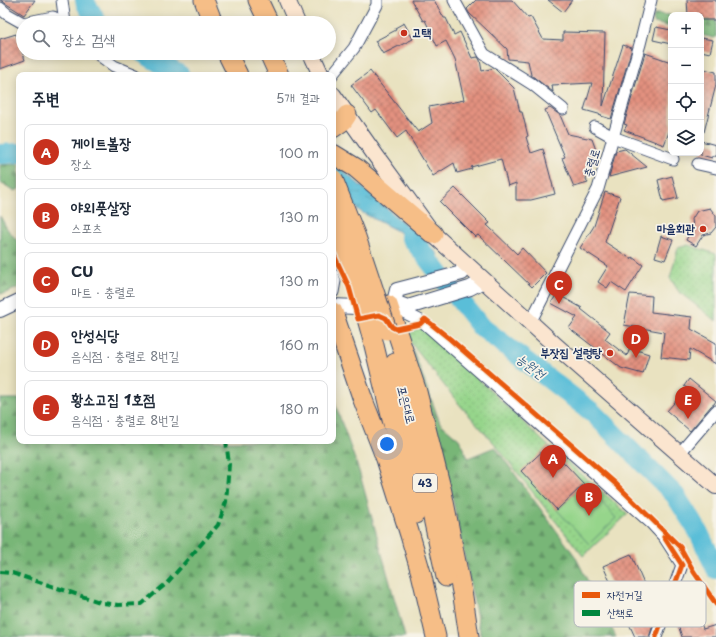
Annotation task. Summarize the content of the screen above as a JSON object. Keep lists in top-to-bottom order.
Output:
{
  "streets": {
    "highway": ["포은대로", "43"],
    "street": ["충렬로"]
  },
  "crossings": [
    ["포은대로", "43"]
  ],
  "water": ["능원천"],
  "places": ["고택", "마을회관", "부잣집 설렁탕"],
  "legend": ["자전거길", "산책로"],
  "page": {
    "map_buttons": ["+", "−"],
    "search": "장소 검색",
    "heading": ["주변", "5개 결과"],
    "list": [
      {
        "mark": "A",
        "name": "게이트볼장",
        "note": "장소",
        "value": "100 m"
      },
      {
        "mark": "B",
        "name": "야외풋살장",
        "note": "스포츠",
        "value": "130 m"
      },
      {
        "mark": "C",
        "name": "CU",
        "note": "마트 · 충렬로",
        "value": "130 m"
      },
      {
        "mark": "D",
        "name": "안성식당",
        "note": "음식점 · 충렬로 8번길",
        "value": "160 m"
      },
      {
        "mark": "E",
        "name": "황소고집 1호점",
        "note": "음식점 · 충렬로 8번길",
        "value": "180 m"
      }
    ],
    "pins": [
      "C",
      "D",
      "E",
      "A",
      "B"
    ]
  }
}
